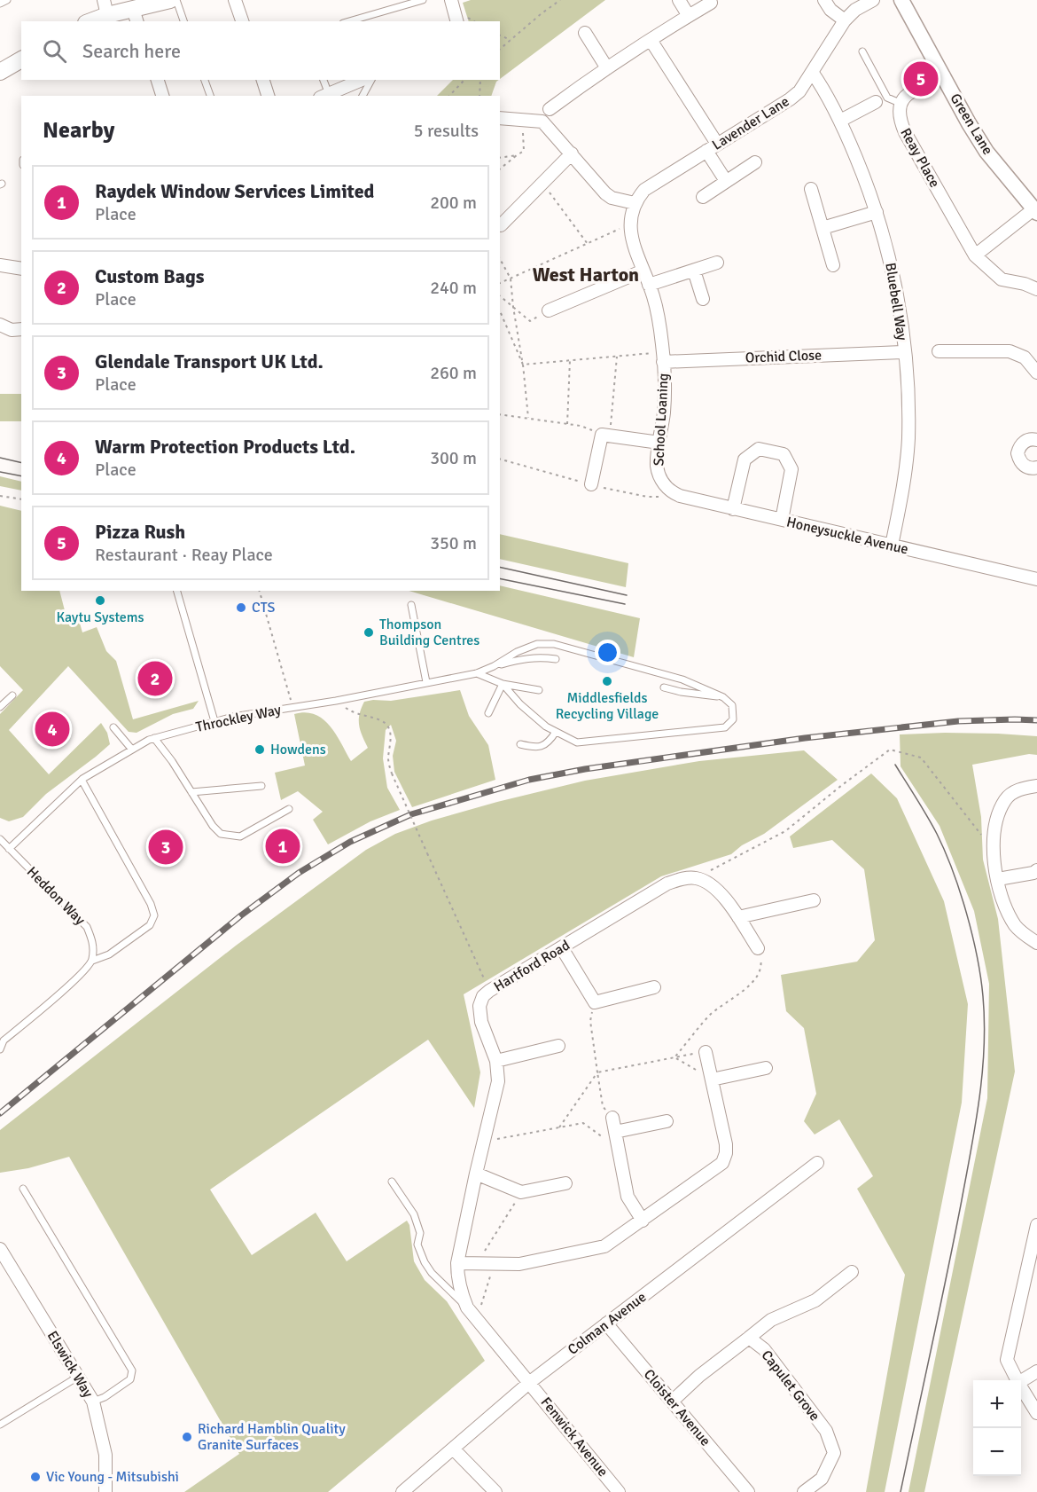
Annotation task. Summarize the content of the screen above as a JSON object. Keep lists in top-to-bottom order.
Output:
{
  "streets": {
    "street": [
      "Lavender Lane",
      "Green Lane",
      "Reay Place",
      "Bluebell Way",
      "Orchid Close",
      "School Loaning",
      "Honeysuckle Avenue",
      "Hartford Road",
      "Colman Avenue",
      "Elswick Way",
      "Capulet Grove",
      "Cloister Avenue",
      "Fenwick Avenue"
    ],
    "lane": ["Throckley Way", "Heddon Way"]
  },
  "crossings": [
    ["Lavender Lane", "Bluebell Way"],
    ["Lavender Lane", "School Loaning"],
    ["Bluebell Way", "Orchid Close"],
    ["Bluebell Way", "Honeysuckle Avenue"],
    ["Orchid Close", "School Loaning"],
    ["School Loaning", "Honeysuckle Avenue"],
    ["Throckley Way", "Heddon Way"],
    ["Hartford Road", "Colman Avenue"],
    ["Hartford Road", "Fenwick Avenue"],
    ["Colman Avenue", "Cloister Avenue"],
    ["Colman Avenue", "Fenwick Avenue"],
    ["Capulet Grove", "Cloister Avenue"]
  ],
  "districts": ["West Harton"],
  "places": [
    "Kaytu Systems",
    "CTS",
    "Thompson Building Centres",
    "Middlesfields Recycling Village",
    "Howdens",
    "Richard Hamblin Quality Granite Surfaces",
    "Vic Young - Mitsubishi"
  ],
  "page": {
    "search": "Search here",
    "pins": [
      "5",
      "2",
      "4",
      "1",
      "3"
    ],
    "heading": ["Nearby", "5 results"],
    "list": [
      {
        "mark": "1",
        "name": "Raydek Window Services Limited",
        "note": "Place",
        "value": "200 m"
      },
      {
        "mark": "2",
        "name": "Custom Bags",
        "note": "Place",
        "value": "240 m"
      },
      {
        "mark": "3",
        "name": "Glendale Transport UK Ltd.",
        "note": "Place",
        "value": "260 m"
      },
      {
        "mark": "4",
        "name": "Warm Protection Products Ltd.",
        "note": "Place",
        "value": "300 m"
      },
      {
        "mark": "5",
        "name": "Pizza Rush",
        "note": "Restaurant · Reay Place",
        "value": "350 m"
      }
    ],
    "map_buttons": ["+", "−"]
  }
}
